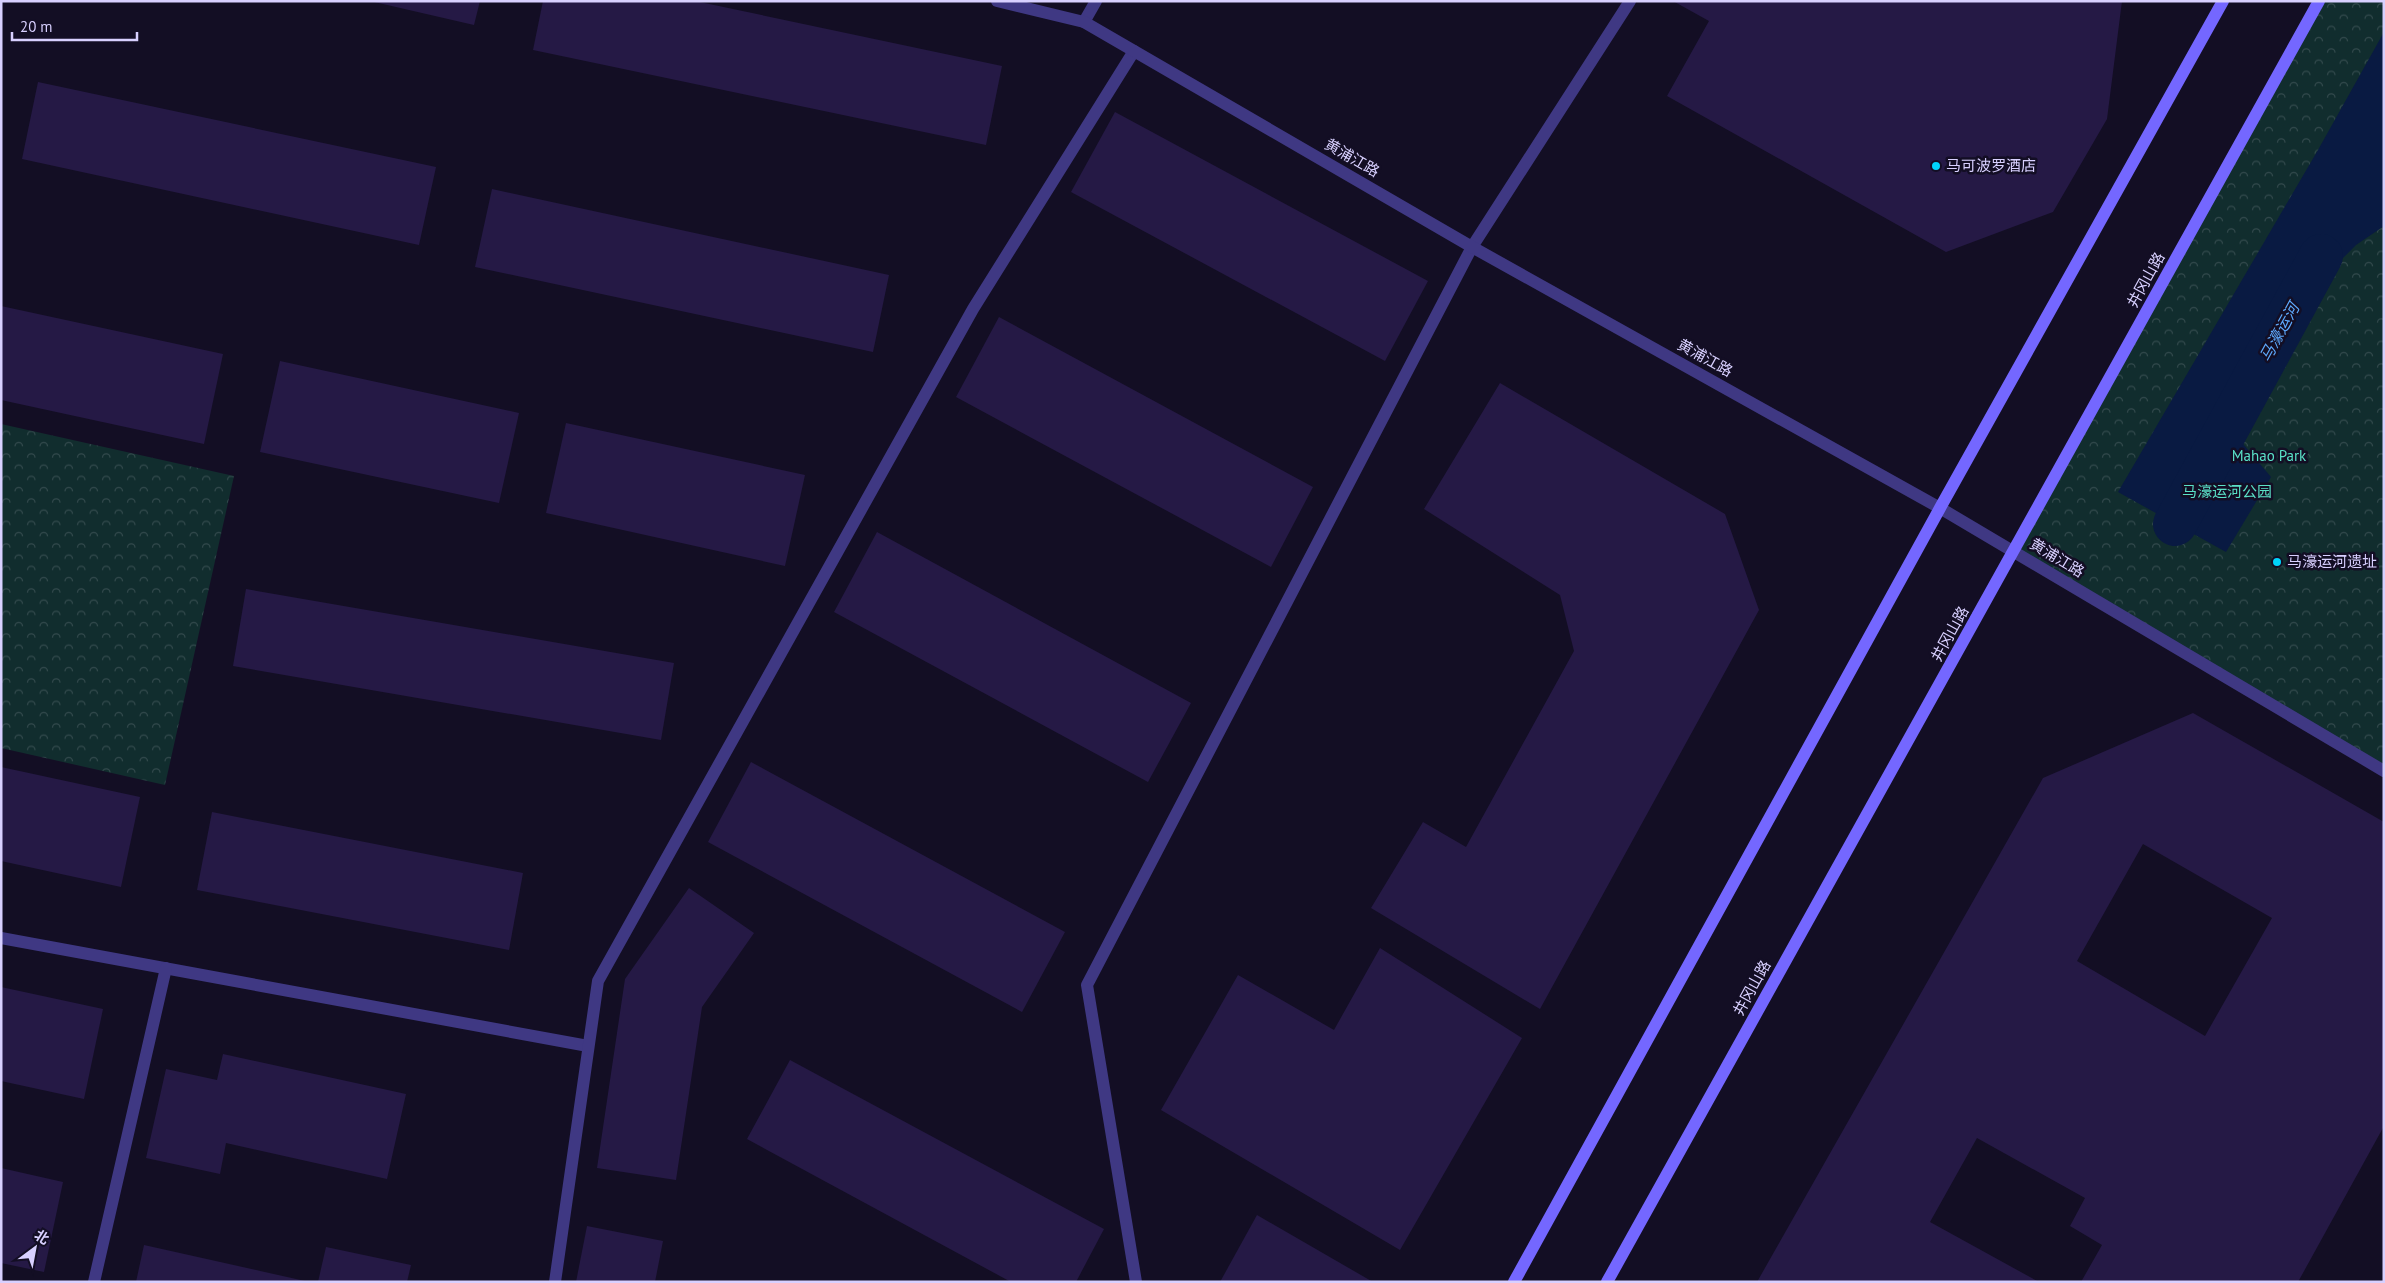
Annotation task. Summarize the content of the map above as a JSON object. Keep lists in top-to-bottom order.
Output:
{
  "streets": {
    "main road": ["井冈山路"],
    "street": ["黄浦江路"]
  },
  "crossings": [
    ["黄浦江路", "井冈山路"]
  ],
  "water": ["马濠运河"],
  "parks": ["Mahao Park", "马濠运河公园"],
  "places": ["马可波罗酒店", "马濠运河遗址"],
  "scale_bar": "20 m",
  "north": "top right"
}
